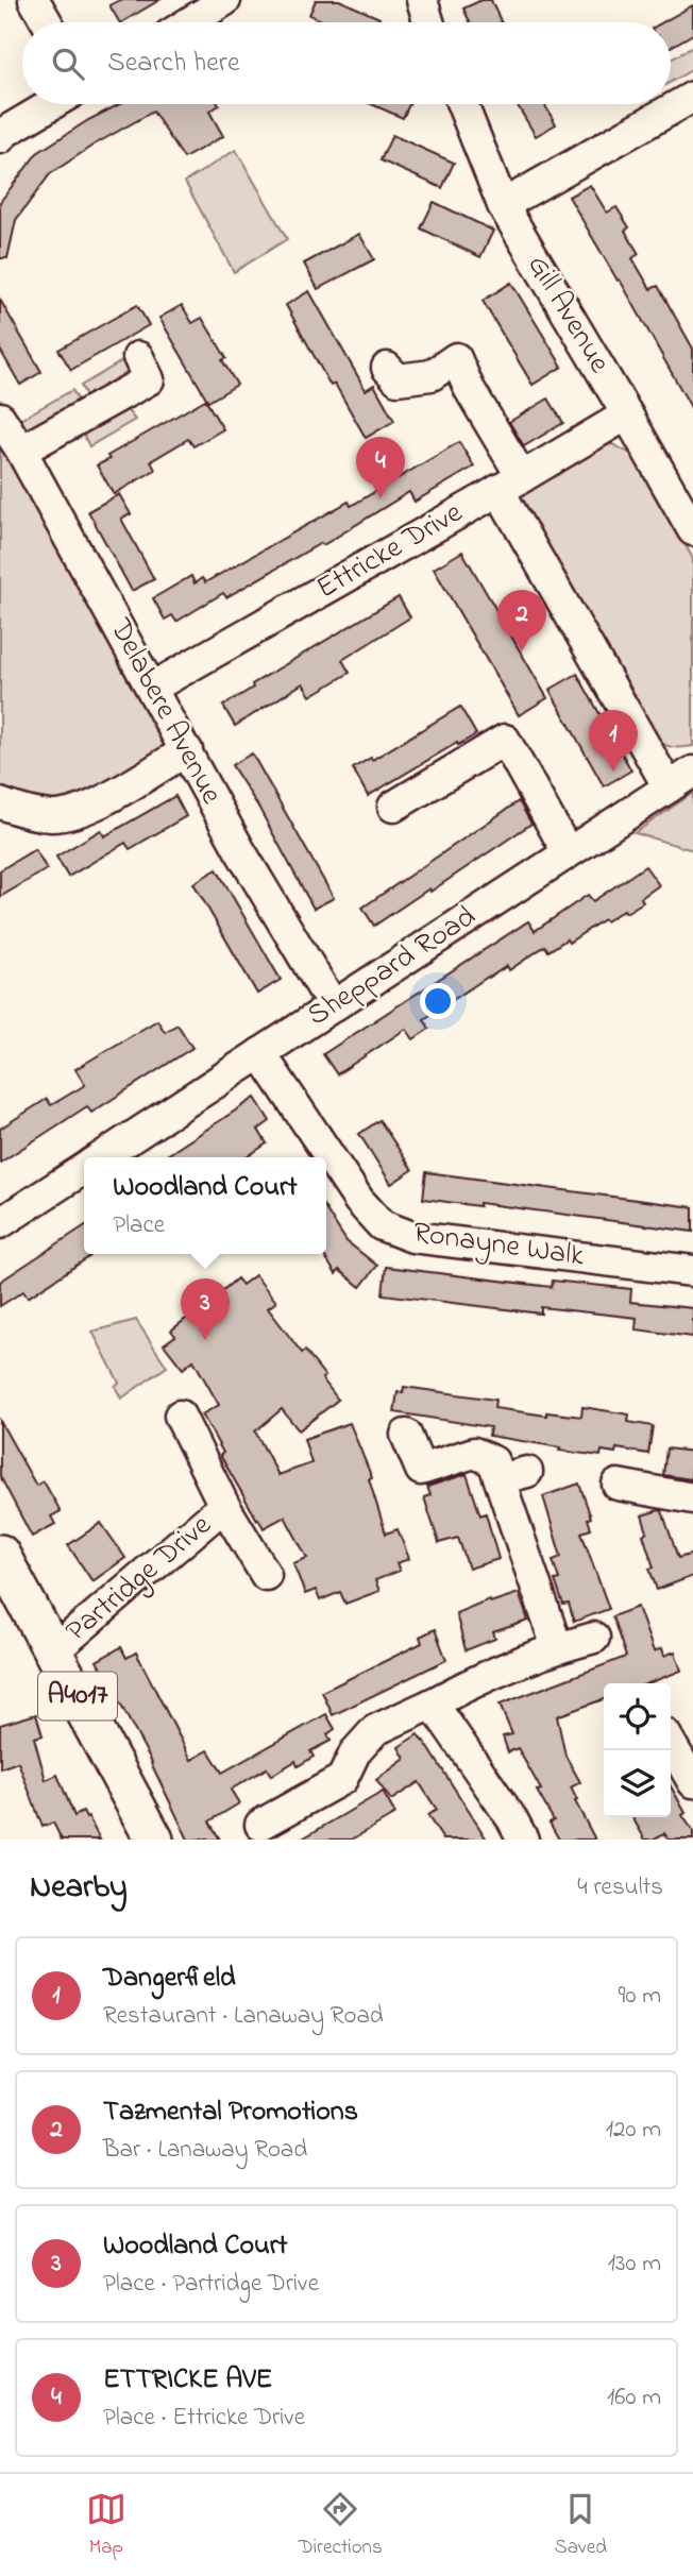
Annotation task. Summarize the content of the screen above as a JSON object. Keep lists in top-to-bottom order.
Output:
{
  "streets": {
    "main road": ["A4017"],
    "street": [
      "Gill Avenue",
      "Ettricke Drive",
      "Delabere Avenue",
      "Sheppard Road",
      "Ronayne Walk",
      "Partridge Drive"
    ]
  },
  "crossings": [
    ["Gill Avenue", "Ettricke Drive"],
    ["Ettricke Drive", "Delabere Avenue"],
    ["Delabere Avenue", "Sheppard Road"],
    ["Sheppard Road", "Ronayne Walk"],
    ["Partridge Drive", "A4017"]
  ],
  "page": {
    "search": "Search here",
    "pins": [
      "4",
      "2",
      "1",
      "3"
    ],
    "popup": ["Woodland Court", "Place"],
    "heading": ["Nearby", "4 results"],
    "list": [
      {
        "mark": "1",
        "name": "Dangerfield",
        "note": "Restaurant · Lanaway Road",
        "value": "90 m"
      },
      {
        "mark": "2",
        "name": "Tazmental Promotions",
        "note": "Bar · Lanaway Road",
        "value": "120 m"
      },
      {
        "mark": "3",
        "name": "Woodland Court",
        "note": "Place · Partridge Drive",
        "value": "130 m"
      },
      {
        "mark": "4",
        "name": "ETTRICKE AVE",
        "note": "Place · Ettricke Drive",
        "value": "160 m"
      }
    ],
    "nav": ["Map", "Directions", "Saved"]
  }
}
